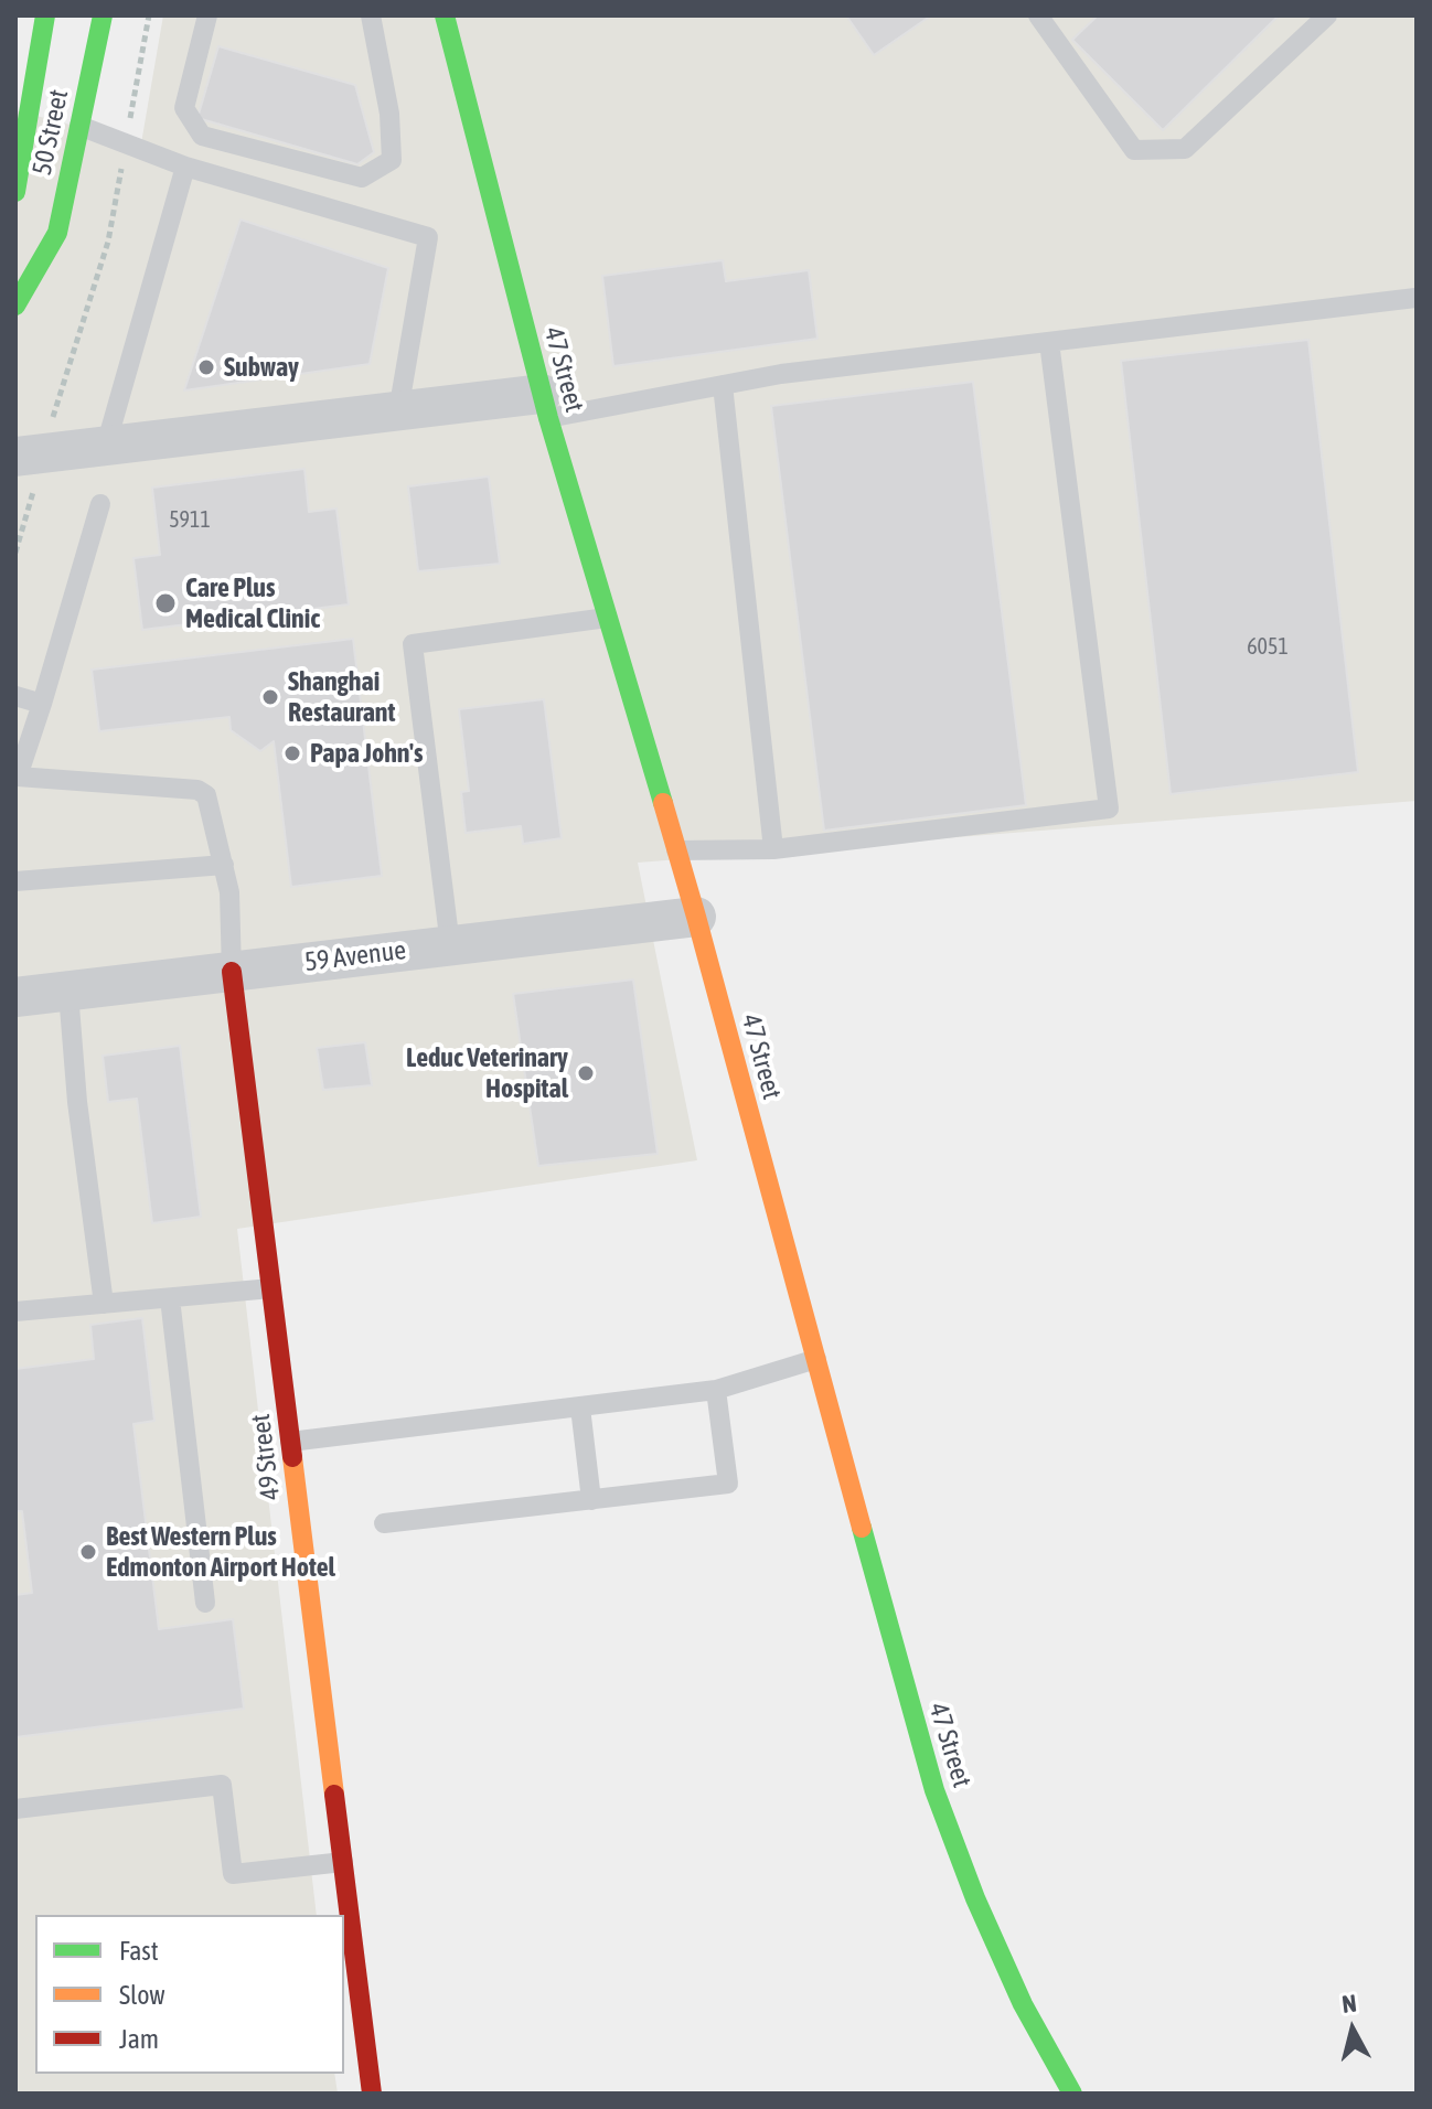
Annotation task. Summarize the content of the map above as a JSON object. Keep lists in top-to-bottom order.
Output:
{
  "streets": {
    "street": [
      "50 Street",
      "47 Street",
      "59 Avenue",
      "49 Street"
    ]
  },
  "crossings": [
    ["47 Street", "59 Avenue"],
    ["59 Avenue", "49 Street"]
  ],
  "places": [
    "Subway",
    "Care Plus Medical Clinic",
    "Shanghai Restaurant",
    "Papa John's",
    "Leduc Veterinary Hospital",
    "Best Western Plus Edmonton Airport Hotel"
  ],
  "house_numbers": ["5911", "6051"],
  "legend": ["Fast", "Slow", "Jam"],
  "north": "top"
}
